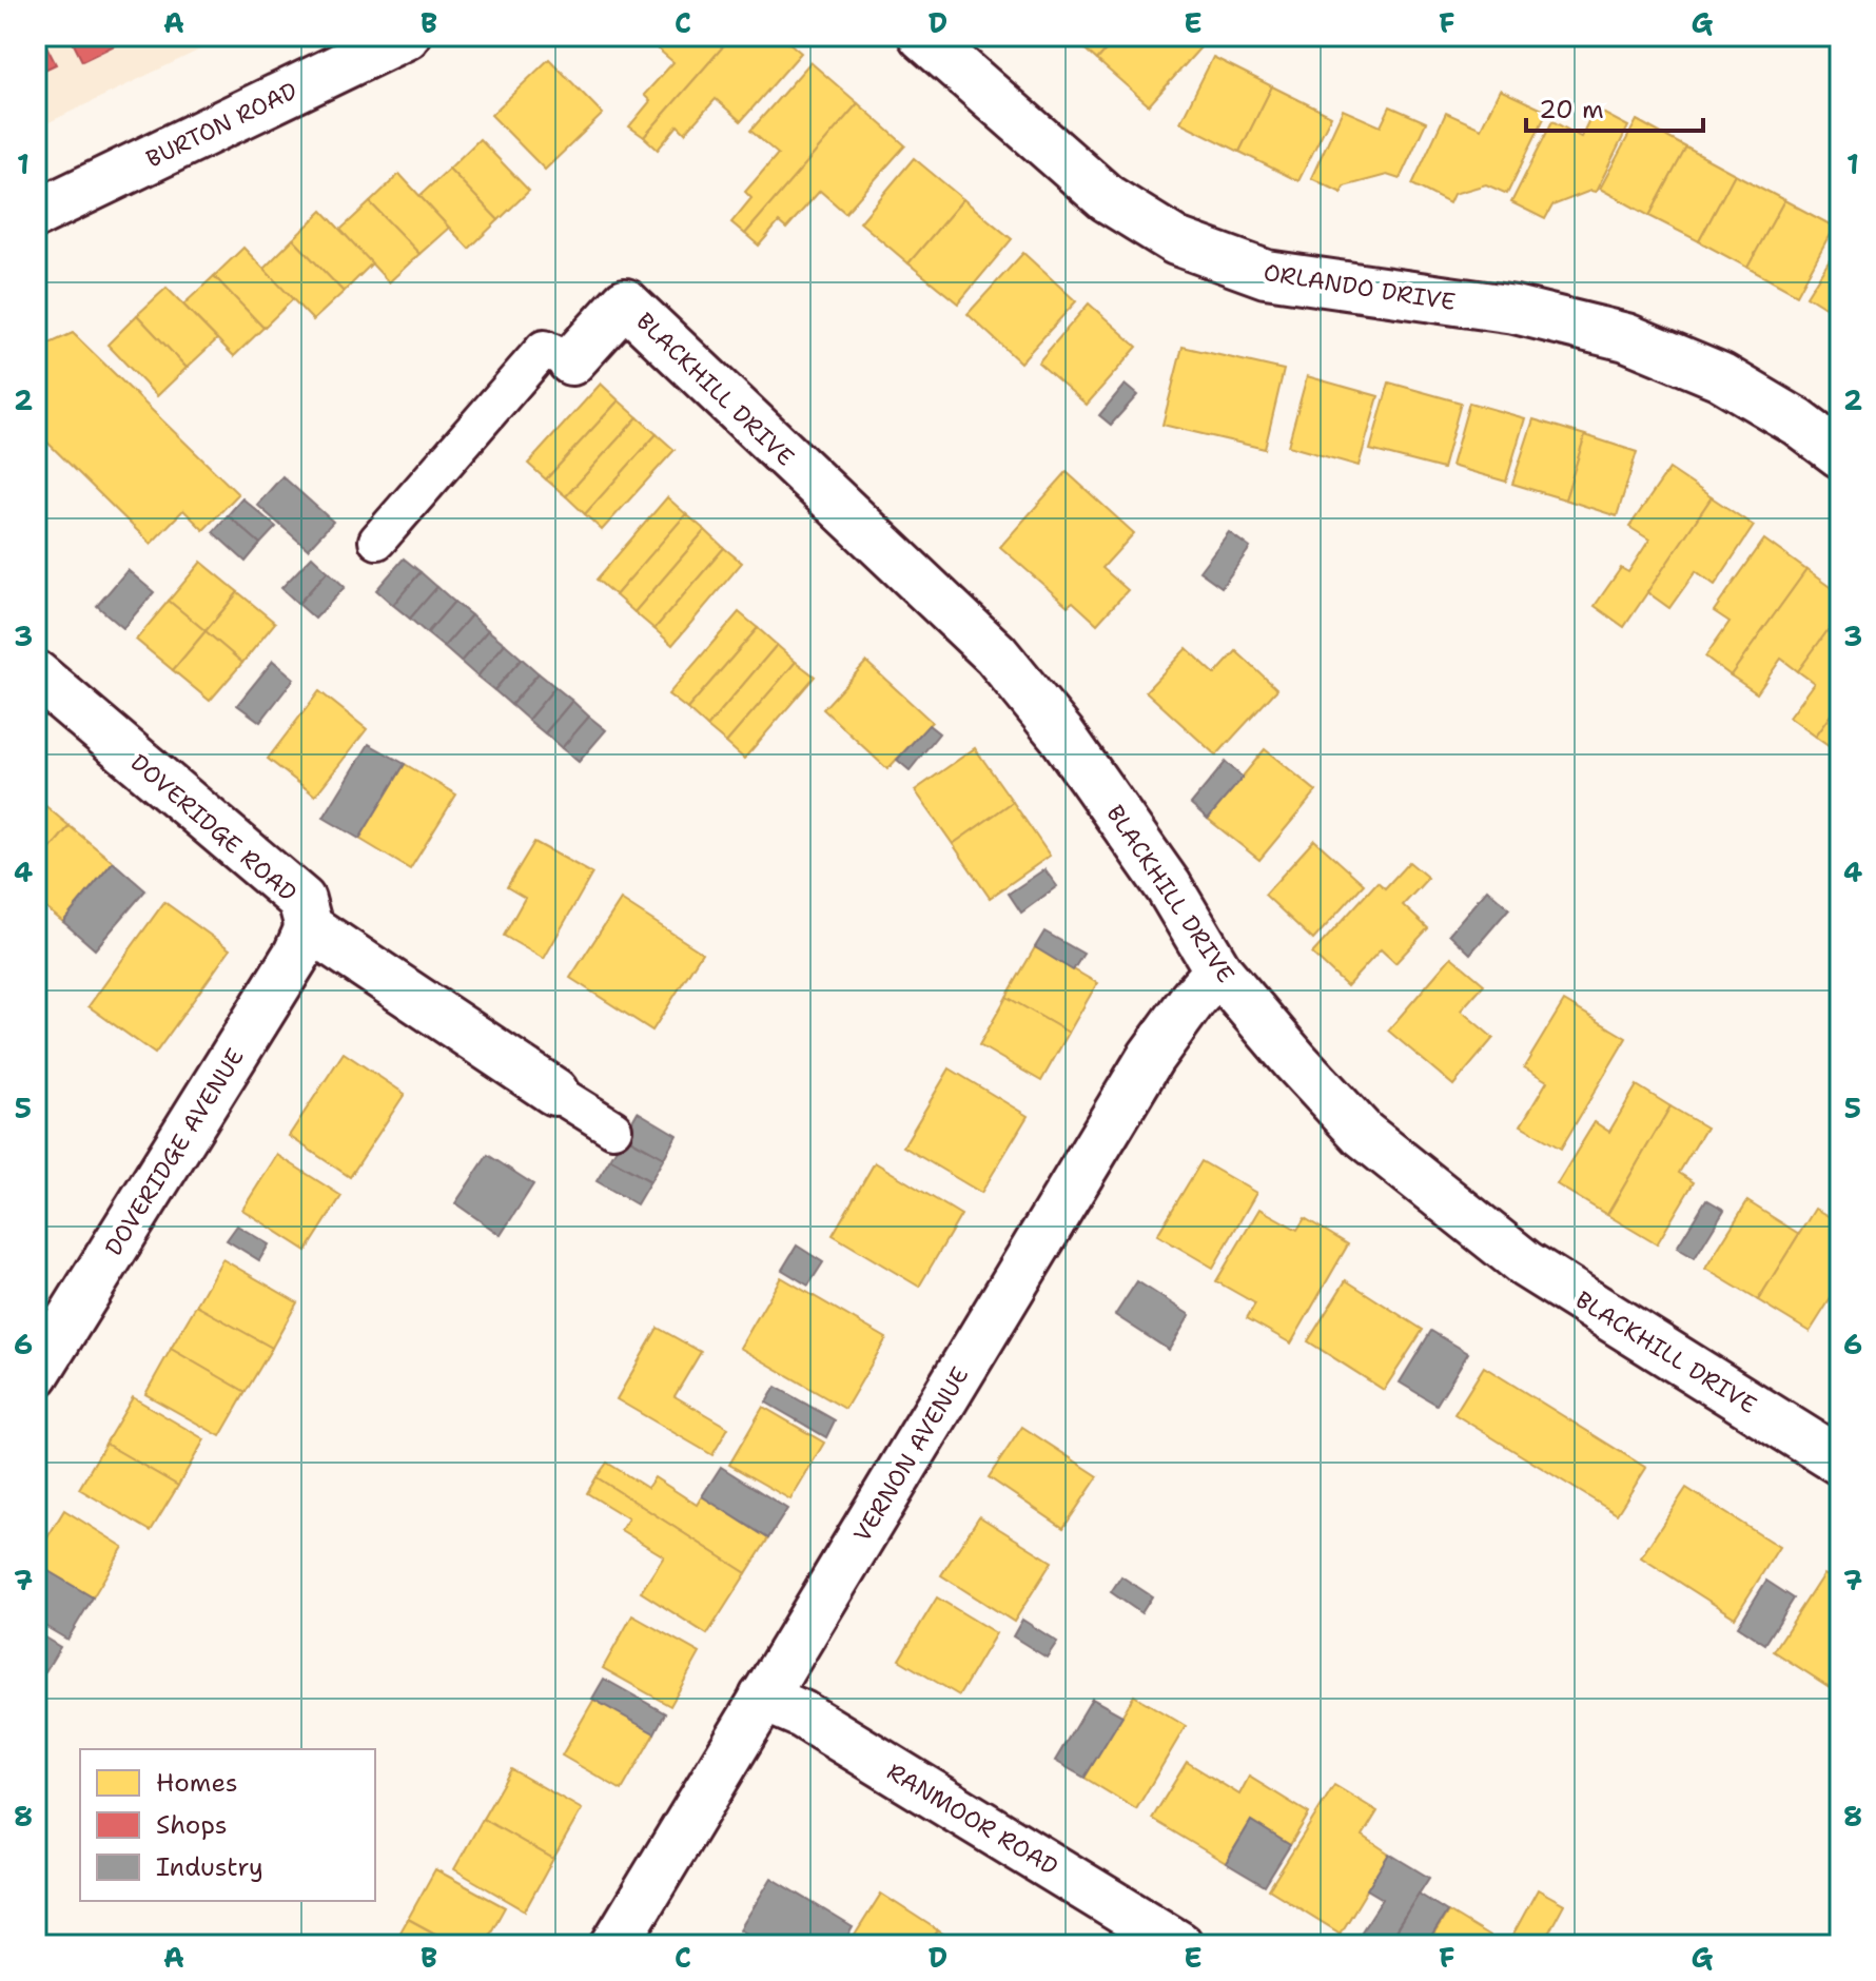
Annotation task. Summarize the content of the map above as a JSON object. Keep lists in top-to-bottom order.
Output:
{
  "streets": {
    "street": [
      "BURTON ROAD",
      "ORLANDO DRIVE",
      "BLACKHILL DRIVE",
      "DOVERIDGE ROAD",
      "DOVERIDGE AVENUE",
      "VERNON AVENUE",
      "RANMOOR ROAD"
    ]
  },
  "crossings": [
    ["BLACKHILL DRIVE", "VERNON AVENUE"],
    ["DOVERIDGE ROAD", "DOVERIDGE AVENUE"],
    ["VERNON AVENUE", "RANMOOR ROAD"]
  ],
  "legend": ["Homes", "Shops", "Industry"],
  "scale_bar": "20 m",
  "grid": {
    "columns": [
      "A",
      "B",
      "C",
      "D",
      "E",
      "F",
      "G"
    ],
    "rows": [
      "1",
      "2",
      "3",
      "4",
      "5",
      "6",
      "7",
      "8"
    ]
  }
}
